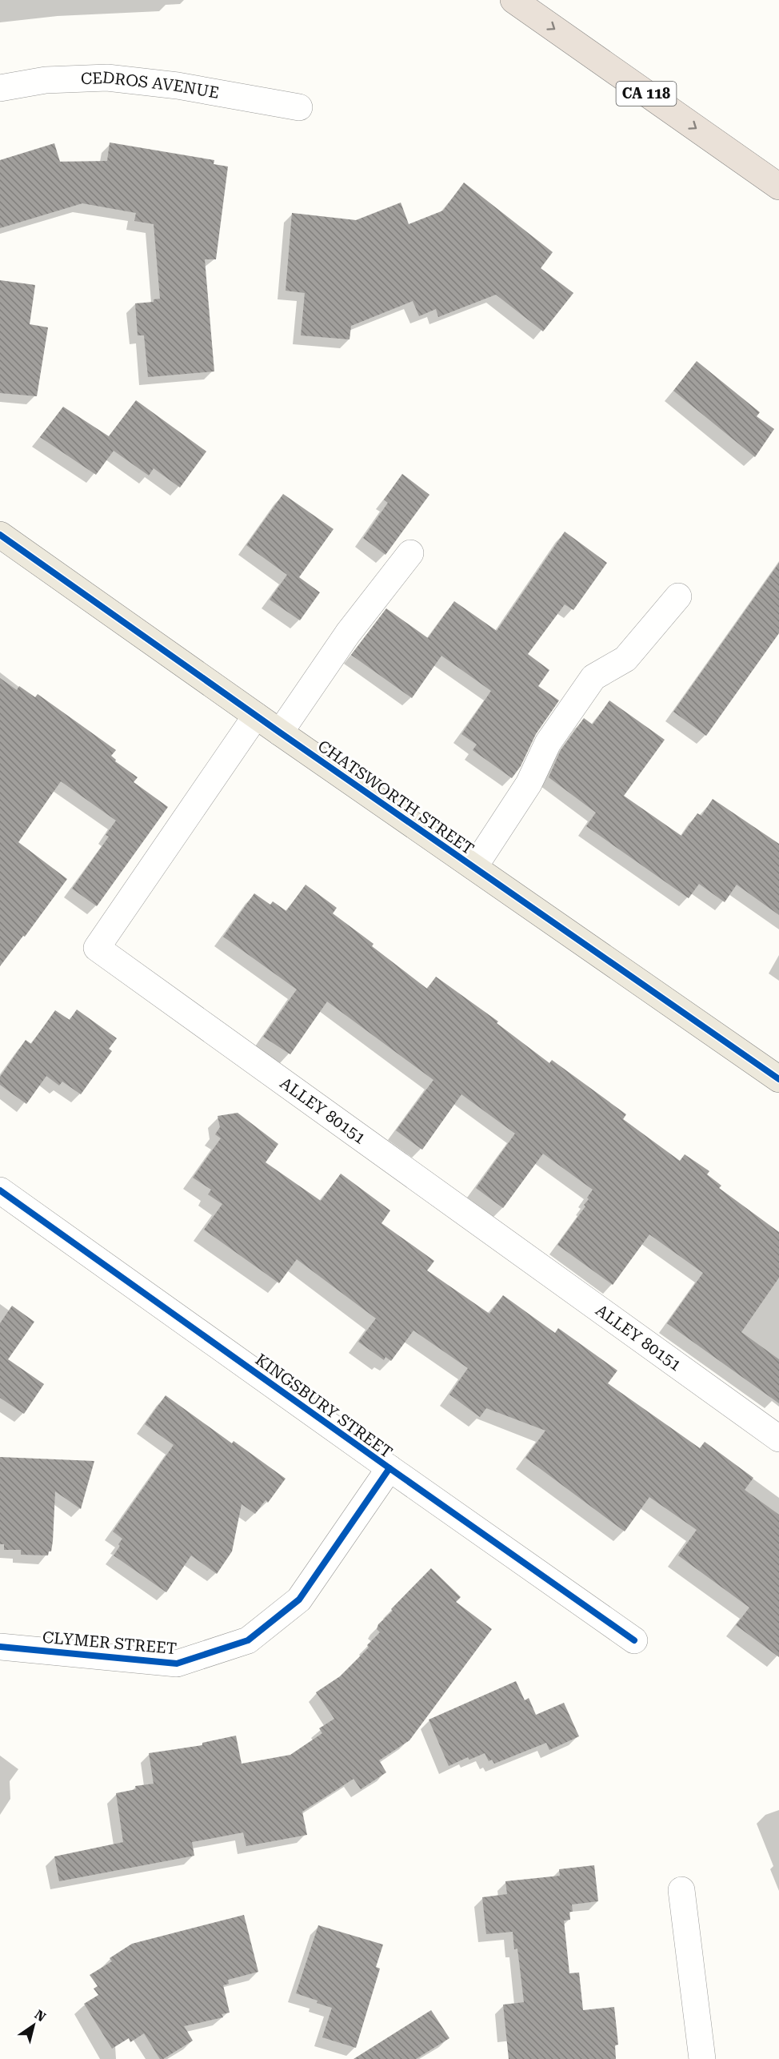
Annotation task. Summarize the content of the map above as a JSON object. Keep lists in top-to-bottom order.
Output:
{
  "streets": {
    "highway": ["CA 118"],
    "main road": ["CHATSWORTH STREET"],
    "street": [
      "CEDROS AVENUE",
      "ALLEY 80151",
      "KINGSBURY STREET",
      "CLYMER STREET"
    ]
  },
  "crossings": [
    ["CHATSWORTH STREET", "ALLEY 80151"],
    ["KINGSBURY STREET", "CLYMER STREET"]
  ],
  "north": "top right"
}
